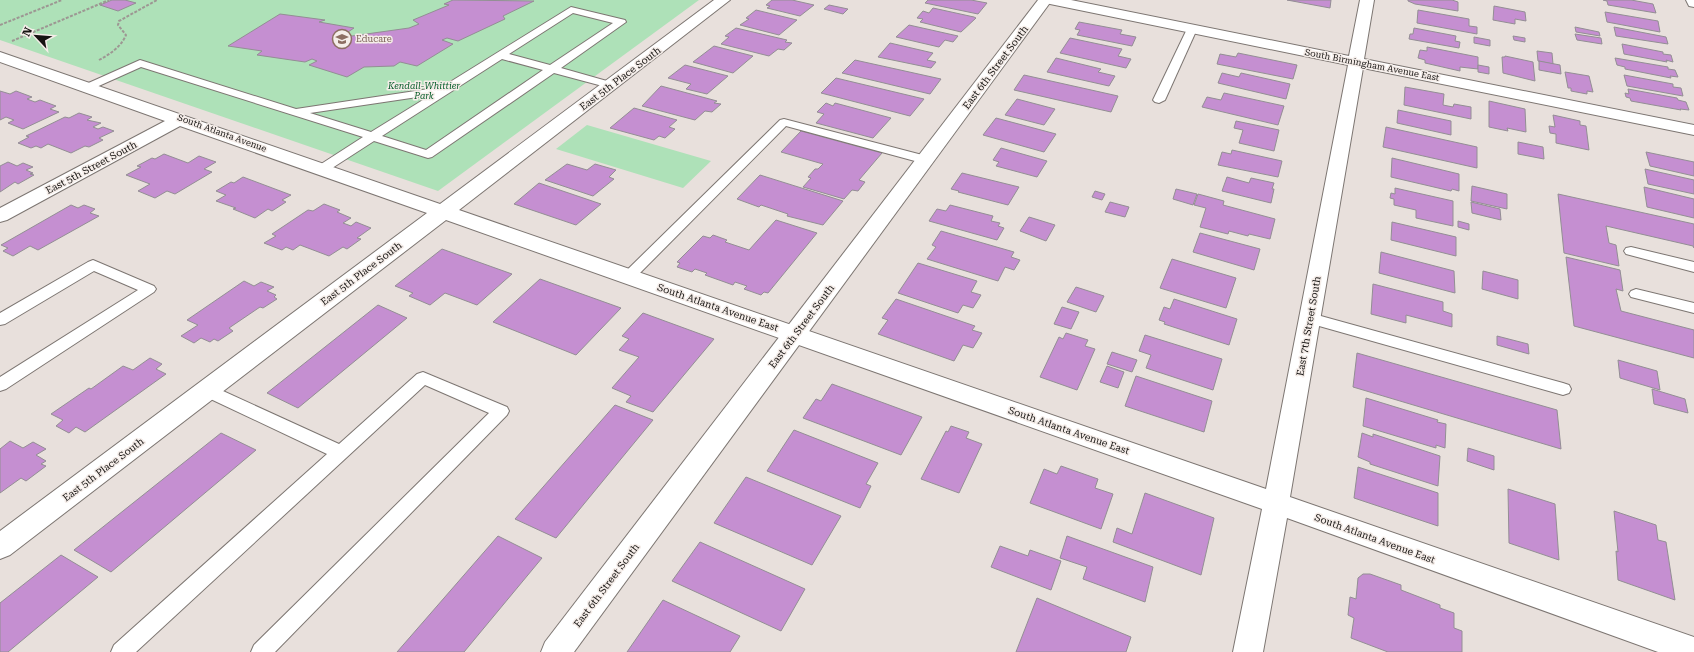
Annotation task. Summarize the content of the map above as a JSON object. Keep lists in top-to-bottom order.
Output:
{
  "streets": {
    "street": [
      "South Birmingham Avenue East",
      "East 6th Street South",
      "East 5th Place South",
      "South Atlanta Avenue",
      "East 5th Street South",
      "South Atlanta Avenue East",
      "East 7th Street South"
    ]
  },
  "crossings": [
    ["South Birmingham Avenue East", "East 7th Street South"],
    ["East 6th Street South", "South Atlanta Avenue East"],
    ["East 5th Place South", "South Atlanta Avenue"],
    ["East 5th Place South", "South Atlanta Avenue East"],
    ["South Atlanta Avenue", "East 5th Street South"],
    ["South Atlanta Avenue", "South Atlanta Avenue East"],
    ["South Atlanta Avenue East", "East 7th Street South"]
  ],
  "parks": ["Kendall-Whittier Park"],
  "places": {
    "school or university": ["Educare"]
  },
  "north": "top left"
}
